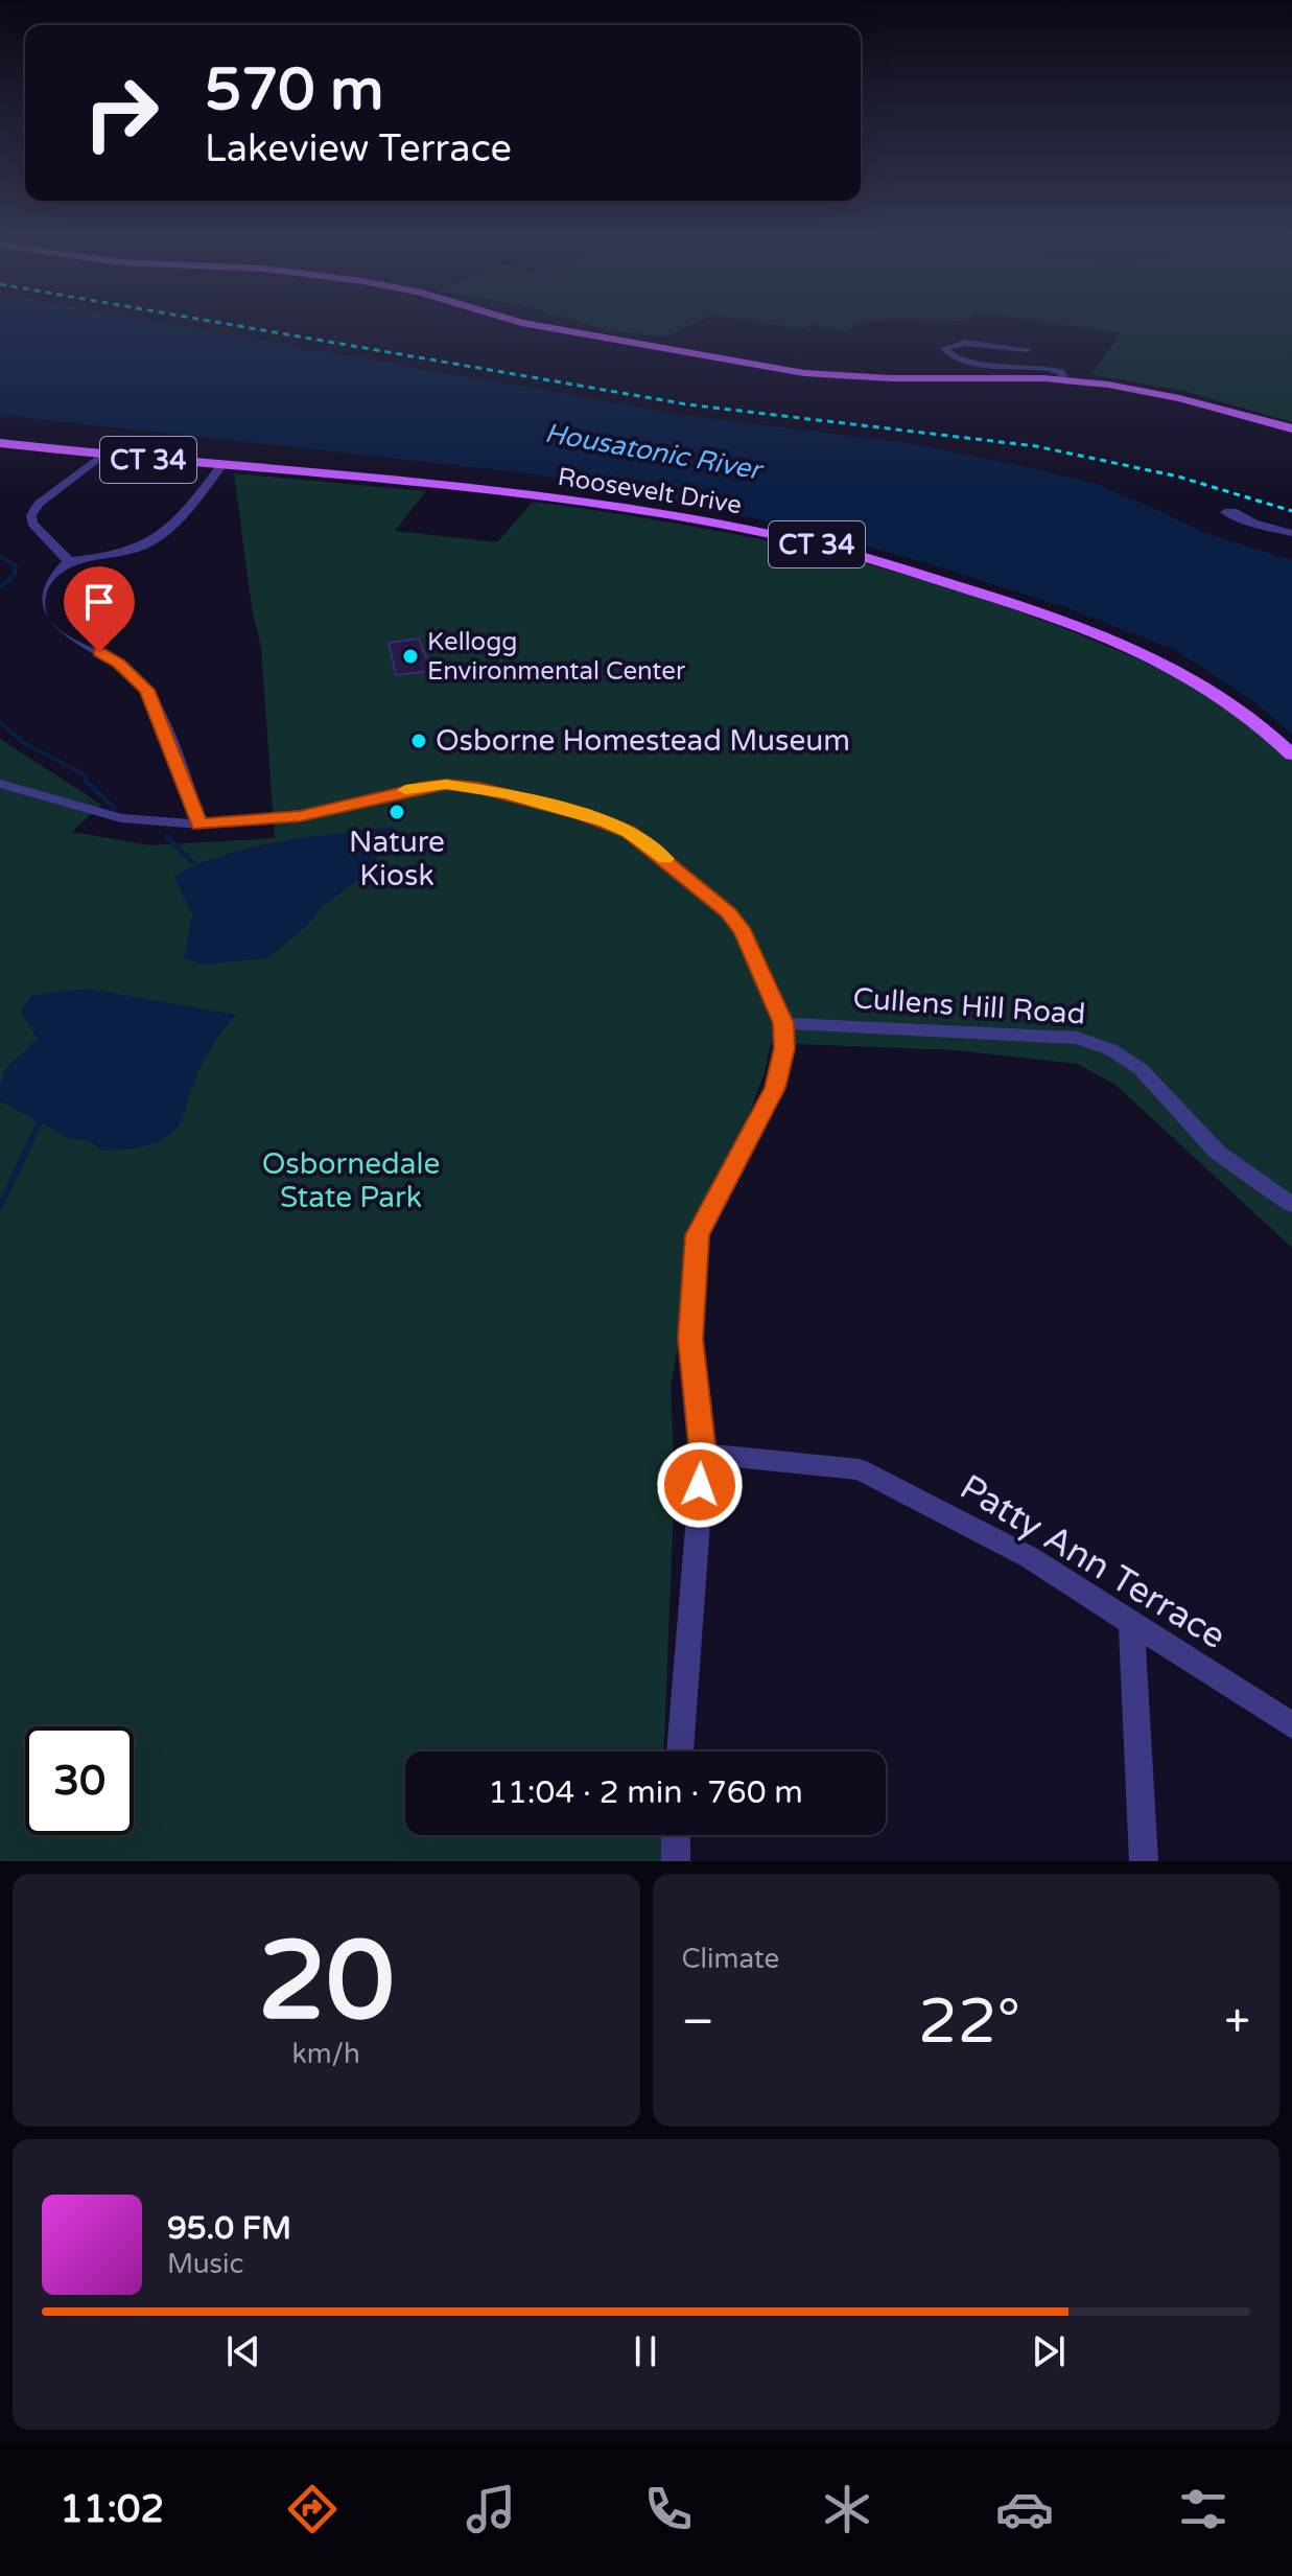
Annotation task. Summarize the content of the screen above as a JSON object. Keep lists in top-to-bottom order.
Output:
{
  "streets": {
    "main road": ["CT 34", "Roosevelt Drive"],
    "street": ["Cullens Hill Road", "Patty Ann Terrace"]
  },
  "water": ["Housatonic River"],
  "parks": ["Osbornedale State Park"],
  "places": ["Kellogg Environmental Center", "Osborne Homestead Museum", "Nature Kiosk"],
  "page": {
    "turn": ["570 m", "Lakeview Terrace"],
    "limit": "30",
    "trip": "11:04 · 2 min · 760 m",
    "tile": [
      ["20", "km/h"],
      "Climate"
    ],
    "heat": ["−", "22°", "+"],
    "song": ["95.0 FM", "Music"],
    "tabs": "11:02"
  }
}
